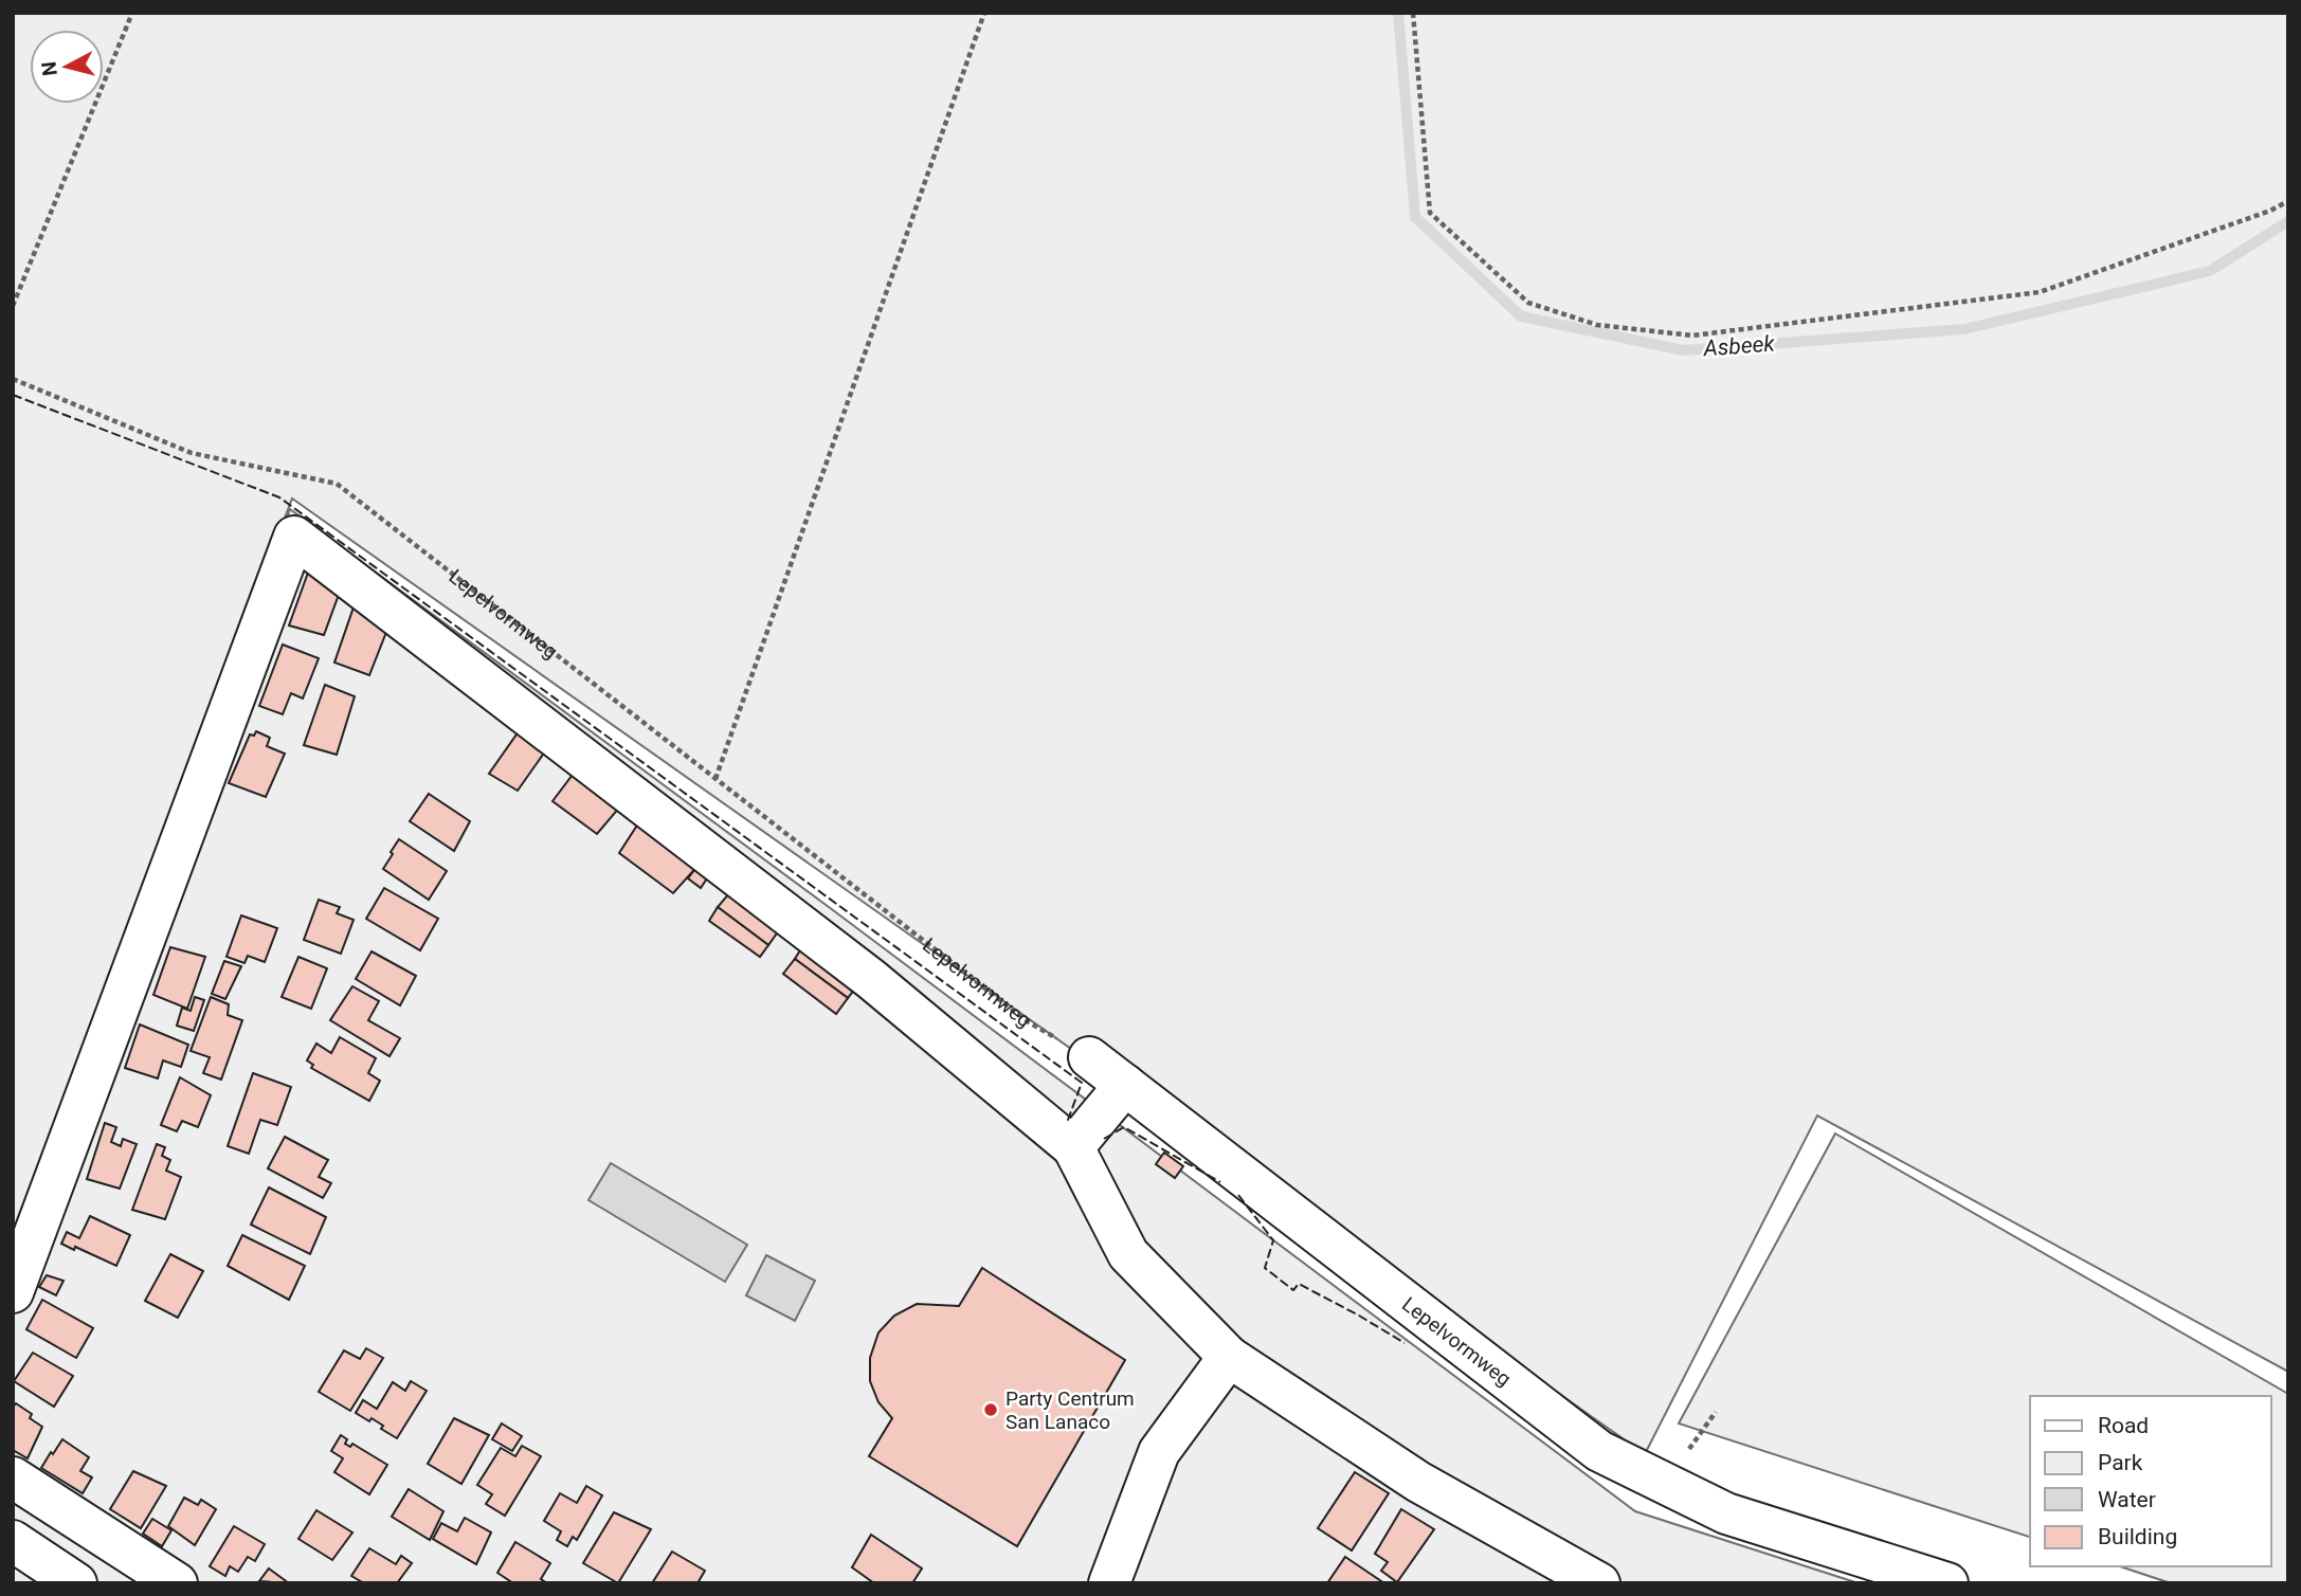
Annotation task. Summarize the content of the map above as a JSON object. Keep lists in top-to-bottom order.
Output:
{
  "streets": {
    "street": ["Lepelvormweg"]
  },
  "water": ["Asbeek"],
  "places": ["Party Centrum San Lanaco"],
  "legend": [
    "Road",
    "Park",
    "Water",
    "Building"
  ],
  "north": "left"
}
